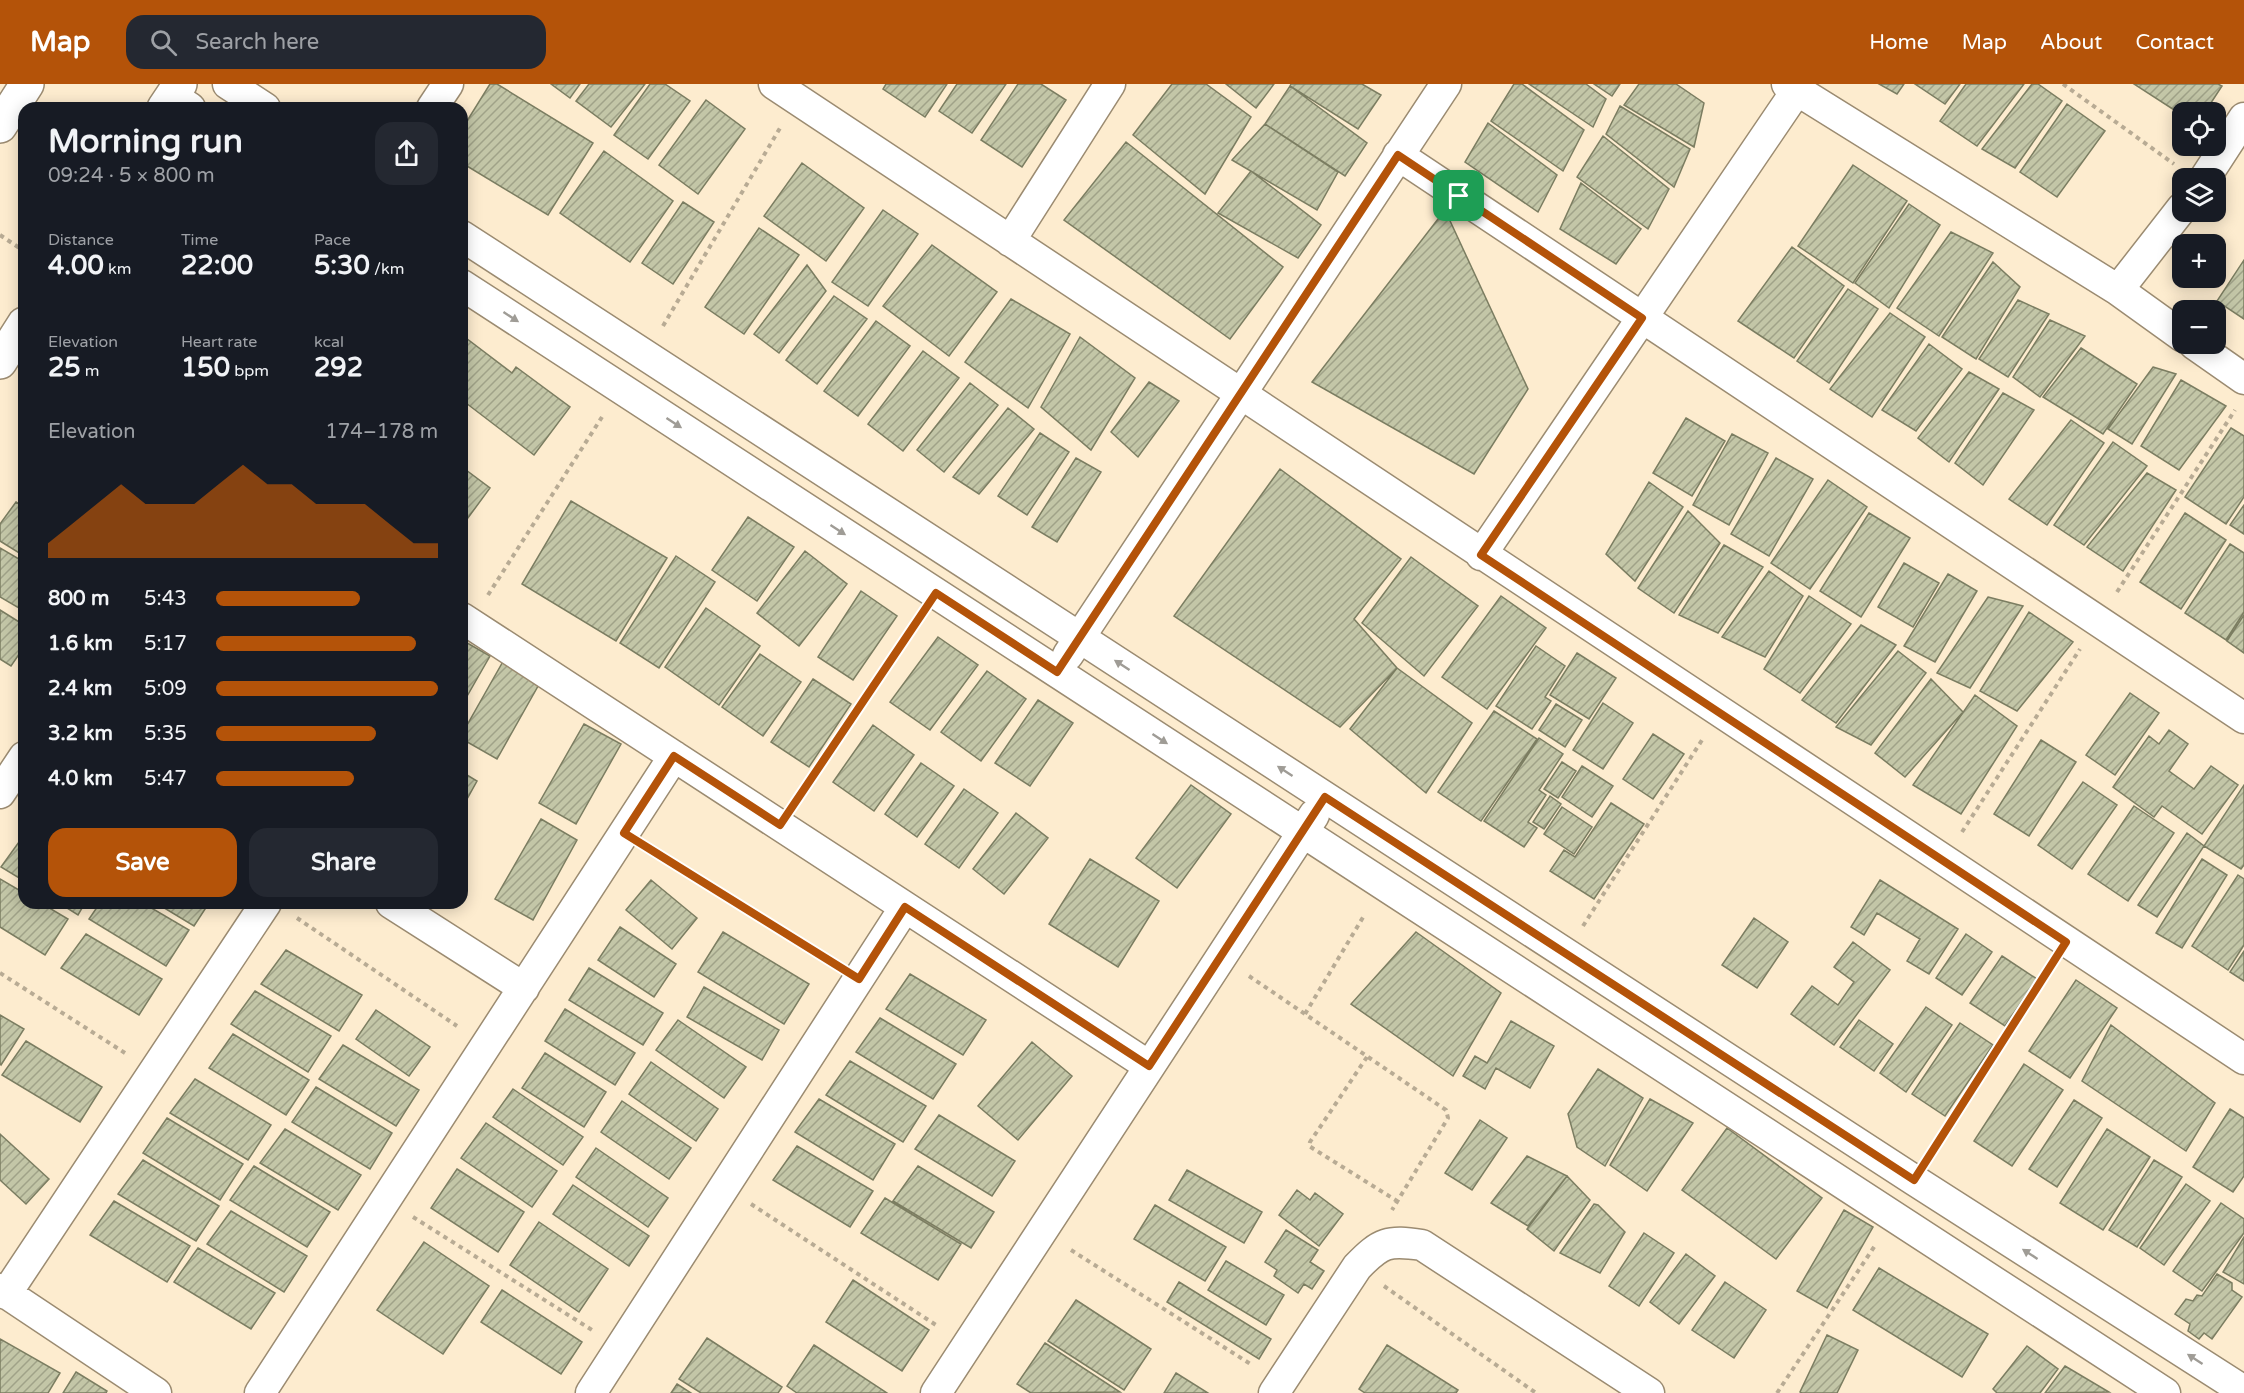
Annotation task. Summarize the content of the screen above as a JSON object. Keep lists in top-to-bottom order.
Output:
{
  "page": {
    "header": "Map",
    "search": "Search here",
    "nav": [
      "Home",
      "Map",
      "About",
      "Contact"
    ],
    "map_buttons": ["+", "−"],
    "heading": ["Morning run", "09:24 · 5 × 800 m"],
    "stats": [
      ["Distance", "4.00 km"],
      ["Time", "22:00"],
      ["Pace", "5:30 /km"],
      ["Elevation", "25 m"],
      ["Heart rate", "150 bpm"],
      ["kcal", "292"]
    ],
    "chart": ["Elevation", "174–178 m"],
    "list": [
      {
        "name": "800 m",
        "note": "5:43"
      },
      {
        "name": "1.6 km",
        "note": "5:17"
      },
      {
        "name": "2.4 km",
        "note": "5:09"
      },
      {
        "name": "3.2 km",
        "note": "5:35"
      },
      {
        "name": "4.0 km",
        "note": "5:47"
      }
    ],
    "buttons": ["Save", "Share"]
  }
}
